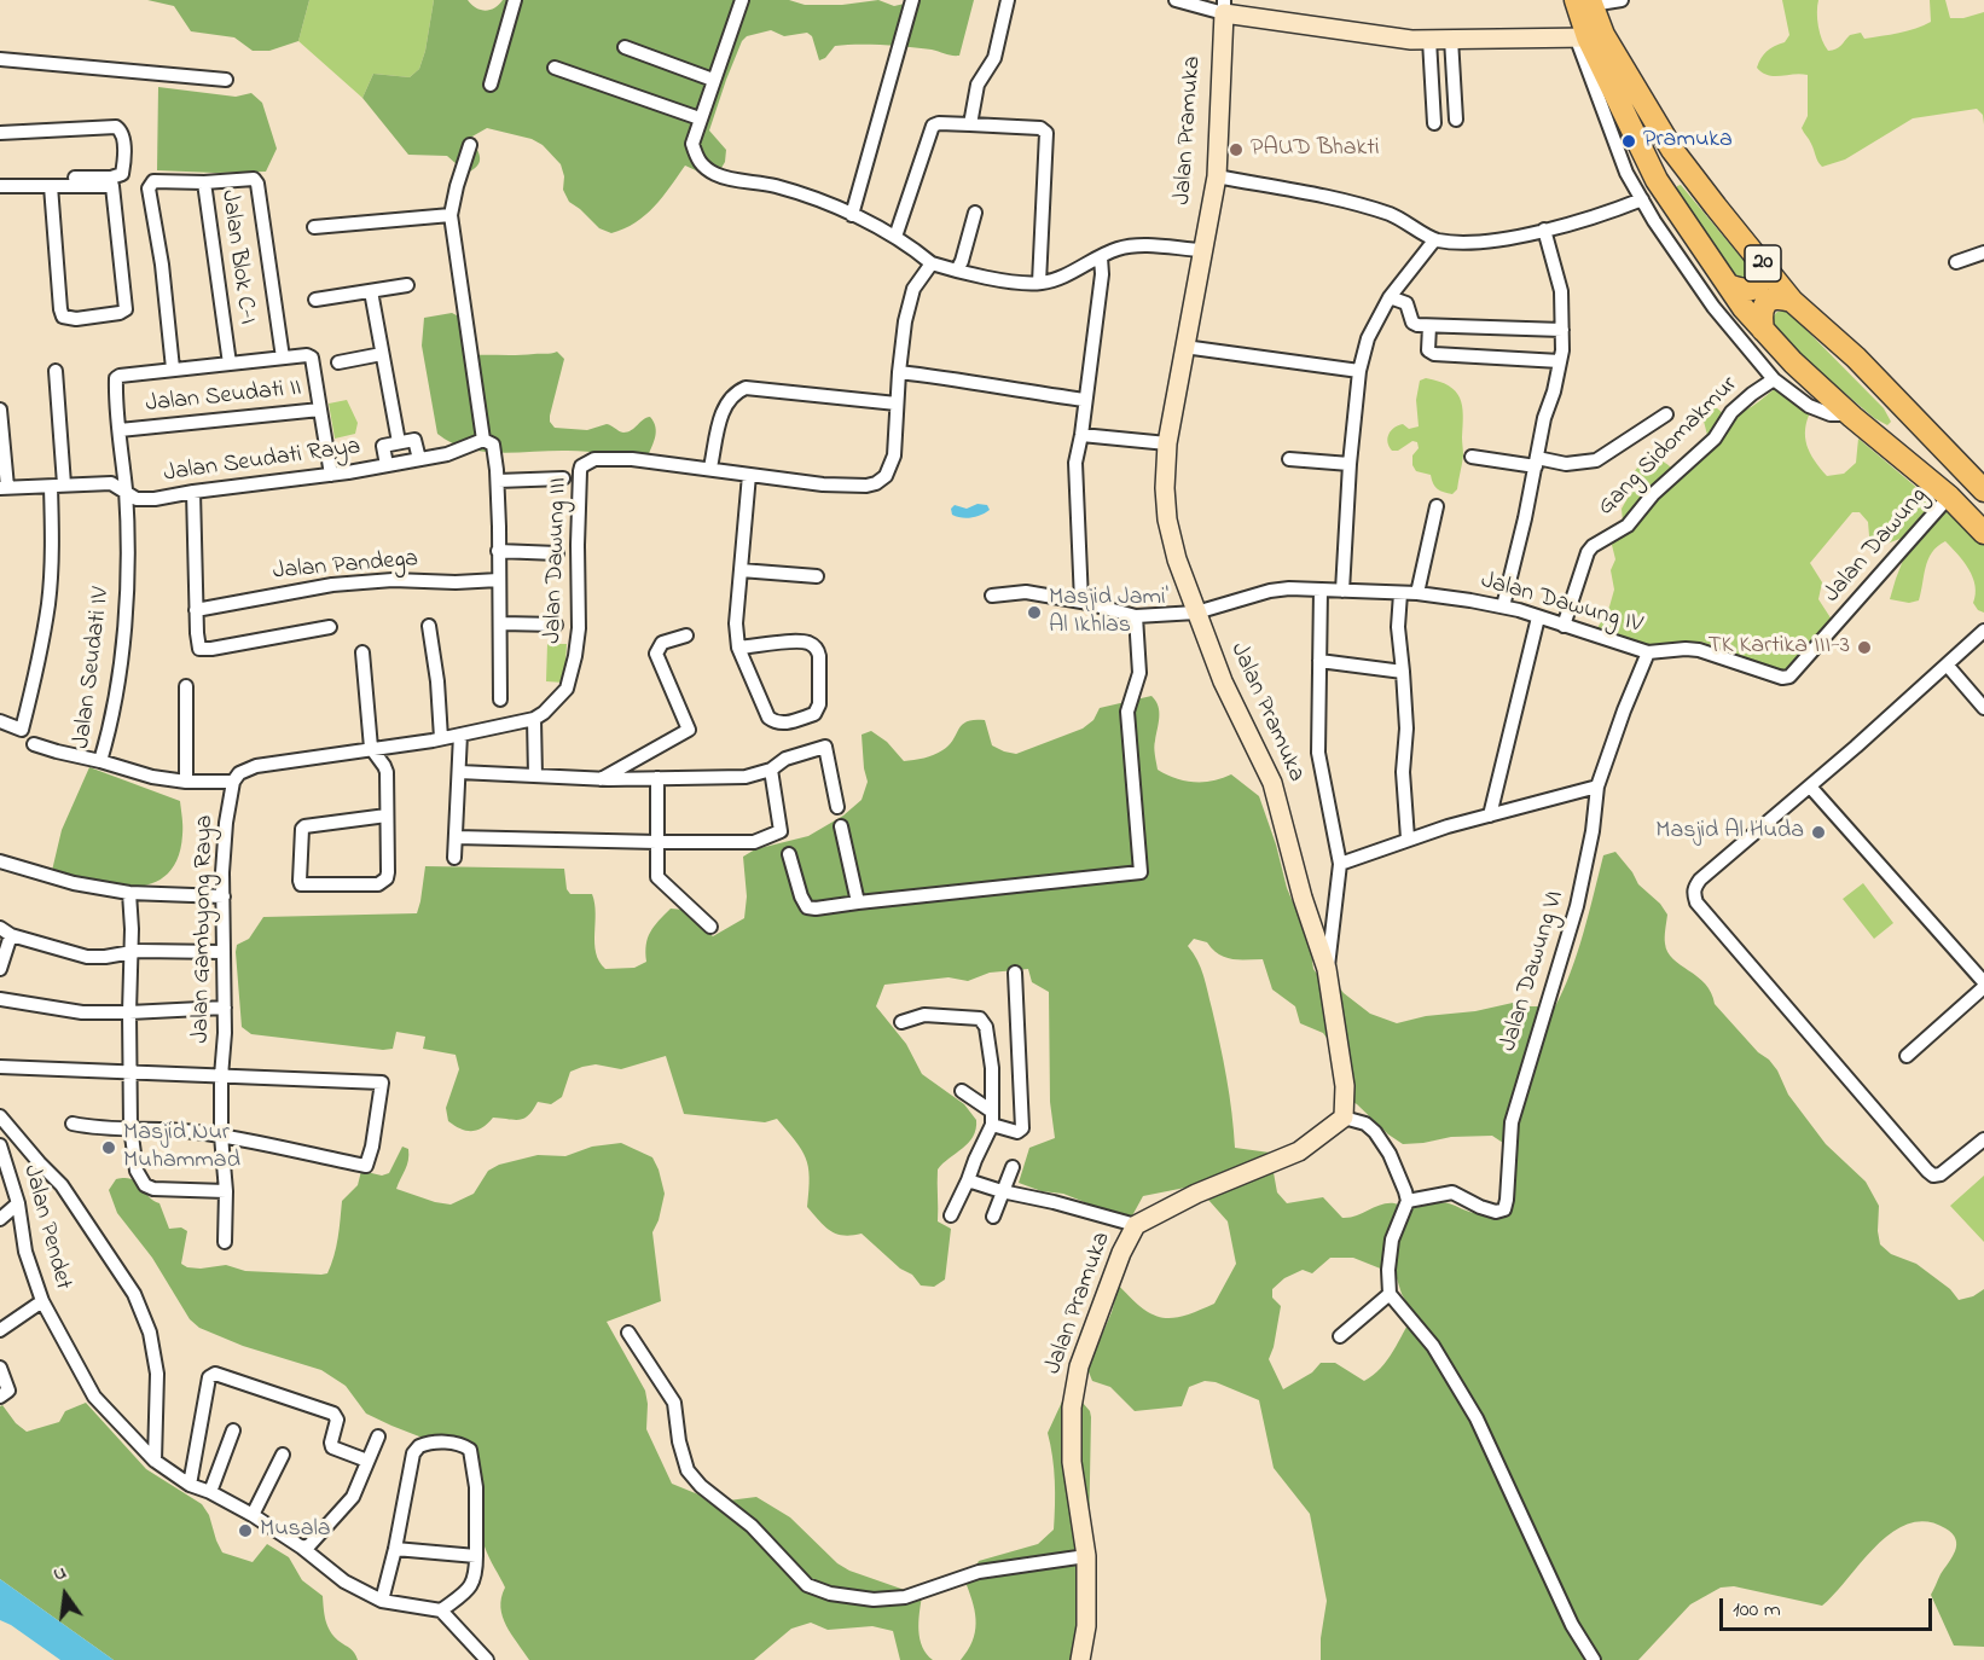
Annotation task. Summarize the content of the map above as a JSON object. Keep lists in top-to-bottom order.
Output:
{
  "streets": {
    "highway": ["20"],
    "main road": ["Jalan Pramuka"],
    "street": [
      "Jalan Blok C-I",
      "Jalan Seudati II",
      "Gang Sidomakmur",
      "Jalan Seudati Raya",
      "Jalan Dawung",
      "Jalan Dawung III",
      "Jalan Pandega",
      "Jalan Dawung IV",
      "Jalan Seudati IV",
      "Jalan Gambyong Raya",
      "Jalan Dawung VI",
      "Jalan Pendet"
    ]
  },
  "crossings": [
    ["Jalan Pramuka", "Jalan Dawung IV"],
    ["Jalan Blok C-I", "Jalan Seudati II"],
    ["20", "Jalan Dawung"],
    ["Jalan Seudati II", "Jalan Seudati Raya"],
    ["Jalan Seudati II", "Jalan Seudati IV"],
    ["Gang Sidomakmur", "Jalan Dawung IV"],
    ["Jalan Seudati Raya", "Jalan Seudati IV"],
    ["Jalan Dawung", "Jalan Dawung IV"],
    ["Jalan Dawung", "Jalan Dawung VI"],
    ["Jalan Dawung IV", "Jalan Dawung VI"],
    ["Jalan Seudati IV", "Jalan Gambyong Raya"]
  ],
  "places": [
    "Pramuka",
    "PAUD Bhakti",
    "Masjid Jami' Al Ikhlas",
    "TK Kartika III-3",
    "Masjid Al Huda",
    "Masjid Nur Muhammad",
    "Musala"
  ],
  "scale_bar": "100 m",
  "north": "top"
}
